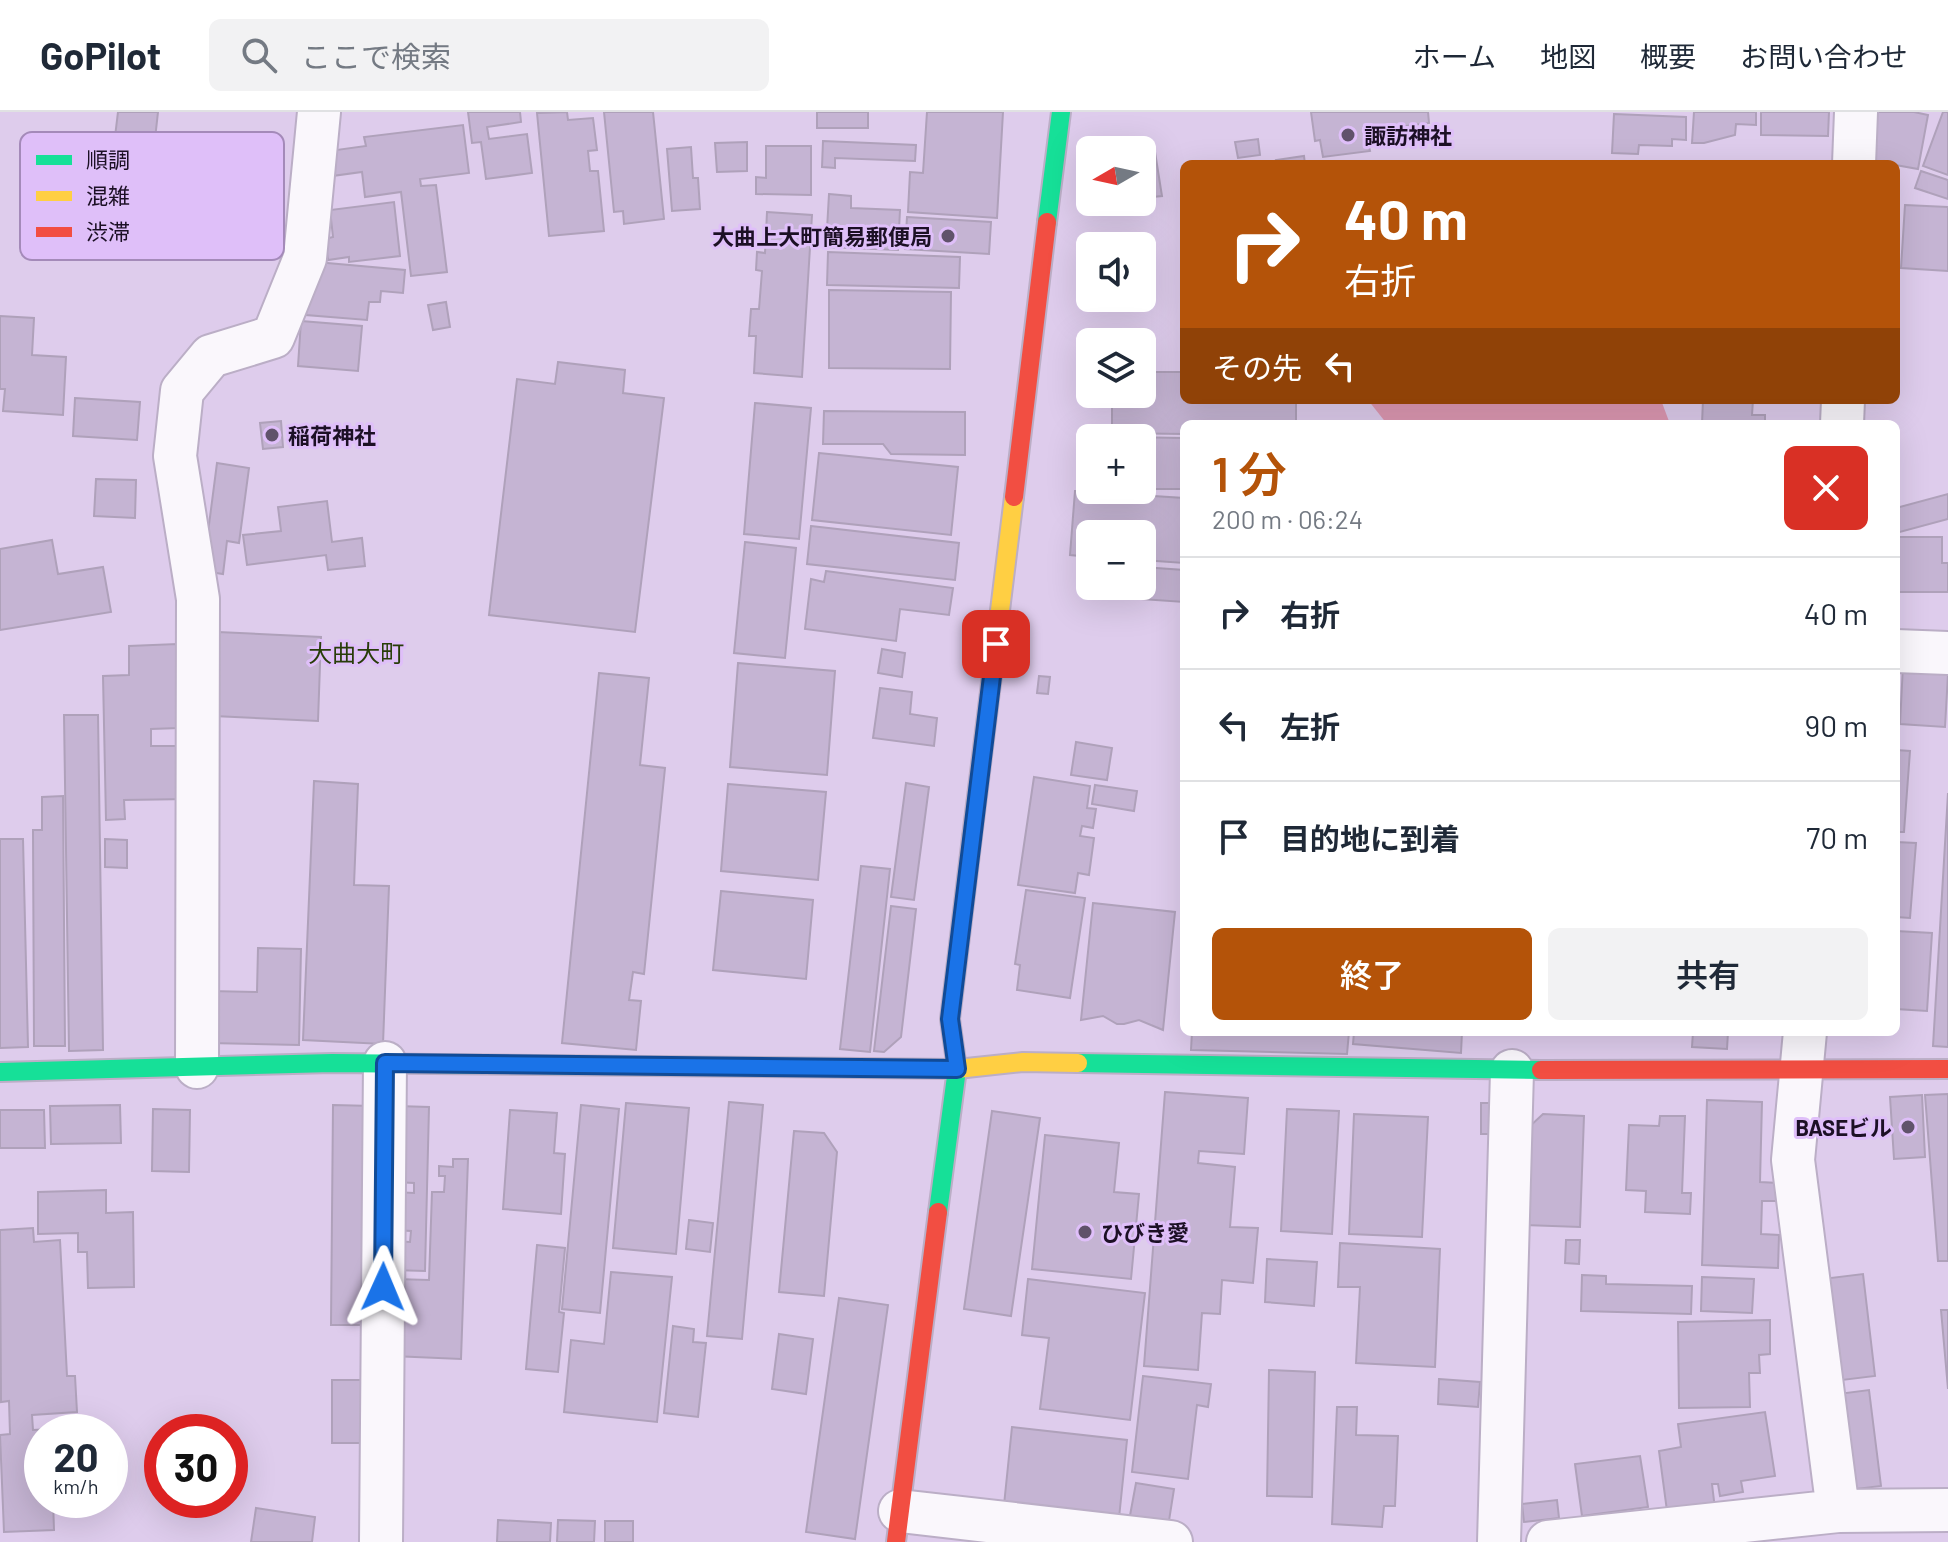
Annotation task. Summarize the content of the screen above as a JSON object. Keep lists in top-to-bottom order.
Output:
{
  "districts": ["大曲大町"],
  "places": [
    "諏訪神社",
    "大曲上大町簡易郵便局",
    "稲荷神社",
    "BASEビル",
    "ひびき愛"
  ],
  "legend": ["順調", "混雑", "渋滞"],
  "north": "left",
  "page": {
    "header": "GoPilot",
    "search": "ここで検索",
    "nav": [
      "ホーム",
      "地図",
      "概要",
      "お問い合わせ"
    ],
    "map_buttons": ["+", "−"],
    "turn": ["40 m", "右折"],
    "then": "その先",
    "heading": ["1 分", "200 m · 06:24"],
    "list": [
      {
        "name": "右折",
        "value": "40 m"
      },
      {
        "name": "左折",
        "value": "90 m"
      },
      {
        "name": "目的地に到着",
        "value": "70 m"
      }
    ],
    "buttons": ["終了", "共有"],
    "speed": "20 km/h",
    "limit": "30"
  }
}
